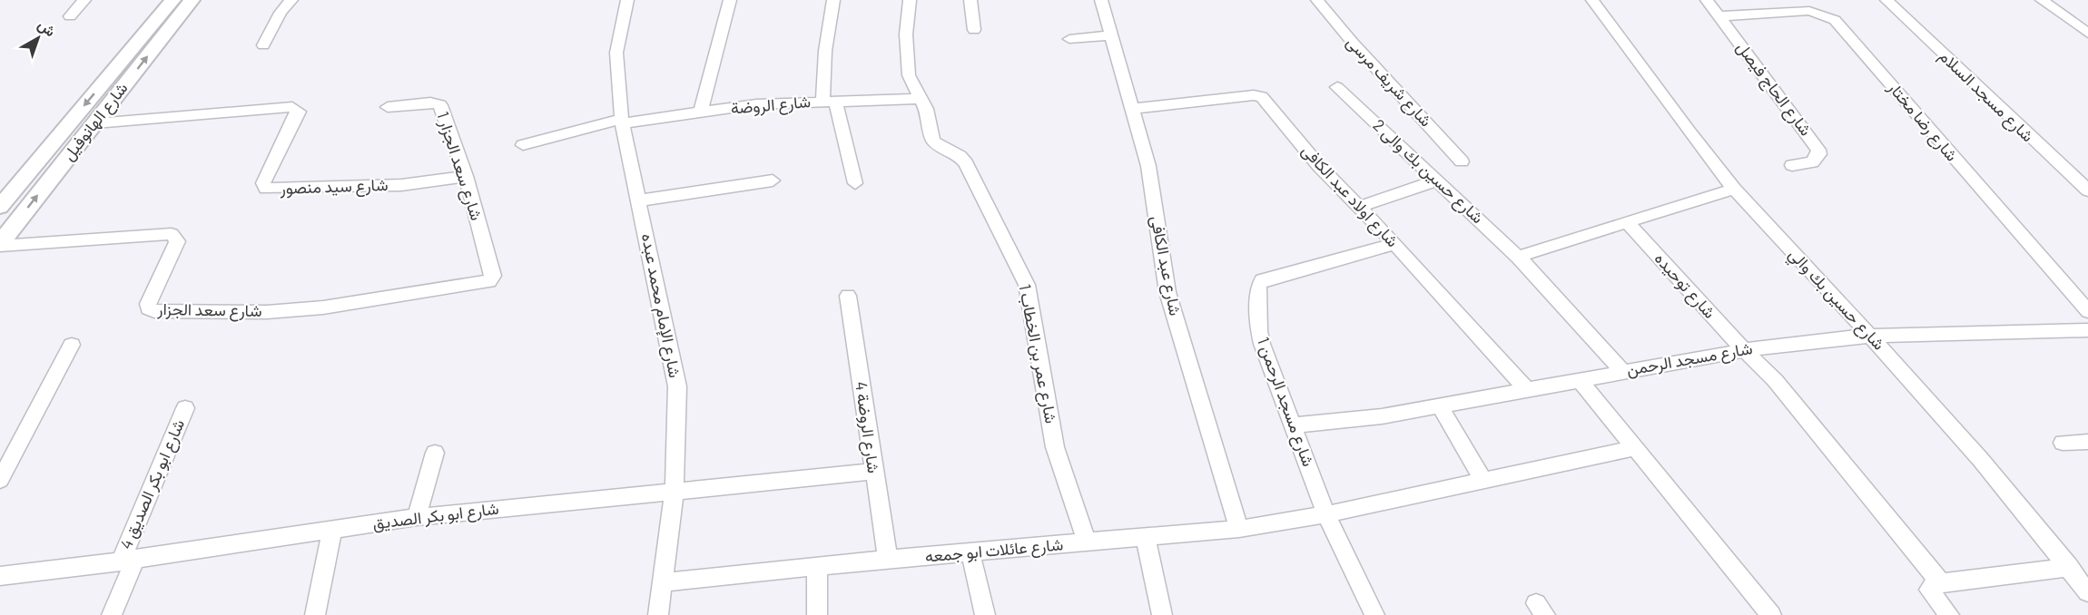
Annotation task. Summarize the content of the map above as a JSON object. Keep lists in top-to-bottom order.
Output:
{
  "streets": {
    "street": [
      "شارع شريف مرسى",
      "شارع الحاج فيصل",
      "شارع مسجد السلام",
      "شارع الروضة",
      "شارع الهانوفيل",
      "شارع رضا مختار",
      "شارع سعد الجزار 1",
      "شارع حسين بك والى 2",
      "شارع سيد منصور",
      "شارع اولاد عبد الكافى",
      "شارع عبد الكافى",
      "شارع توحيده",
      "شارع حسين بك والي",
      "شارع الإمام محمد عبده",
      "شارع سعد الجزار",
      "شارع عمر بن الخطاب 1",
      "شارع مسجد الرحمن",
      "شارع مسجد الرحمن 1",
      "شارع الروضة 4",
      "شارع ابو بكر الصديق 4",
      "شارع ابو بكر الصديق",
      "شارع عائلات ابو جمعه"
    ]
  },
  "crossings": [
    ["شارع الحاج فيصل", "شارع رضا مختار"],
    ["شارع الروضة", "شارع الإمام محمد عبده"],
    ["شارع الروضة", "شارع عمر بن الخطاب 1"],
    ["شارع الهانوفيل", "شارع سيد منصور"],
    ["شارع الهانوفيل", "شارع سعد الجزار"],
    ["شارع سعد الجزار 1", "شارع سيد منصور"],
    ["شارع سعد الجزار 1", "شارع سعد الجزار"],
    ["شارع حسين بك والى 2", "شارع مسجد الرحمن"],
    ["شارع اولاد عبد الكافى", "شارع عبد الكافى"],
    ["شارع اولاد عبد الكافى", "شارع مسجد الرحمن"],
    ["شارع اولاد عبد الكافى", "شارع مسجد الرحمن 1"],
    ["شارع عبد الكافى", "شارع عائلات ابو جمعه"],
    ["شارع توحيده", "شارع مسجد الرحمن"],
    ["شارع حسين بك والي", "شارع مسجد الرحمن"],
    ["شارع الإمام محمد عبده", "شارع ابو بكر الصديق"],
    ["شارع الإمام محمد عبده", "شارع عائلات ابو جمعه"],
    ["شارع عمر بن الخطاب 1", "شارع عائلات ابو جمعه"],
    ["شارع مسجد الرحمن", "شارع مسجد الرحمن 1"],
    ["شارع مسجد الرحمن 1", "شارع عائلات ابو جمعه"],
    ["شارع الروضة 4", "شارع ابو بكر الصديق"],
    ["شارع الروضة 4", "شارع عائلات ابو جمعه"],
    ["شارع ابو بكر الصديق 4", "شارع ابو بكر الصديق"]
  ],
  "north": "top right"
}
